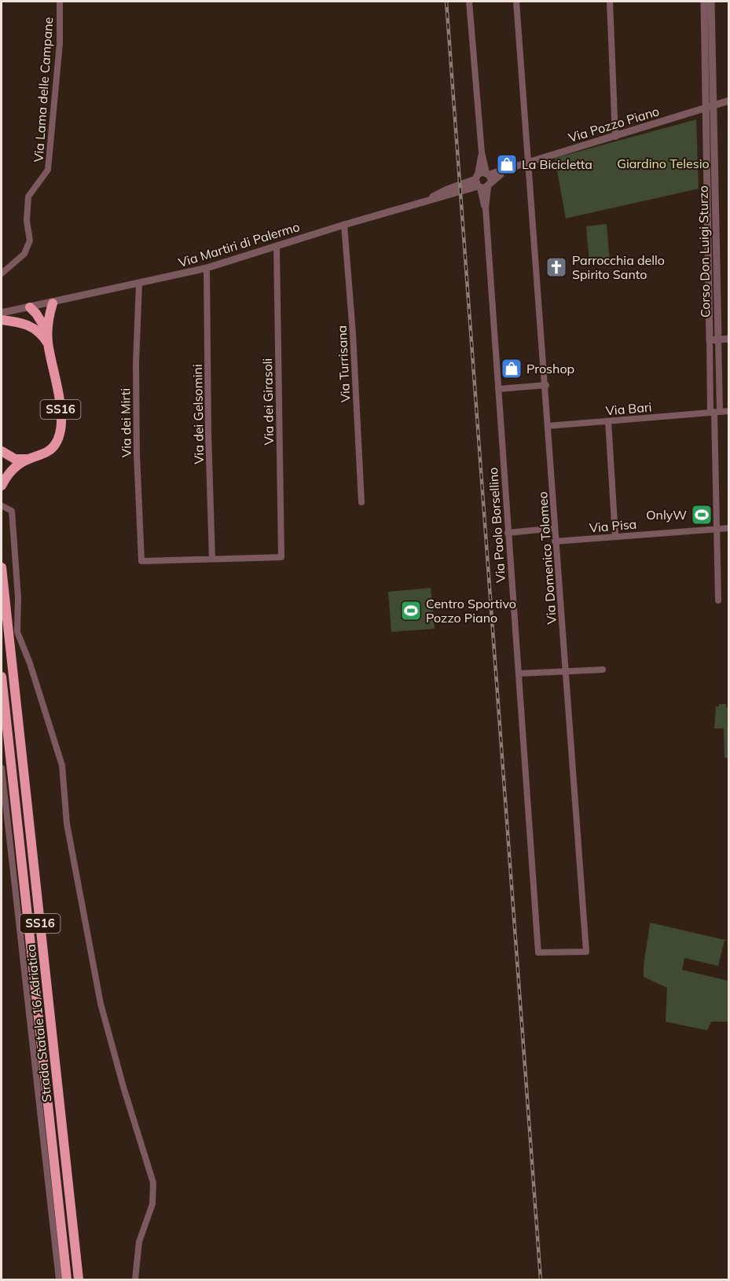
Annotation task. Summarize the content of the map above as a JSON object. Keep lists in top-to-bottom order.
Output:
{
  "streets": {
    "highway": ["SS16", "Strada Statale 16 Adriatica"],
    "street": [
      "Via Lama delle Campane",
      "Via Pozzo Piano",
      "Via Martiri di Palermo",
      "Corso Don Luigi Sturzo",
      "Via Turrisana",
      "Via dei Girasoli",
      "Via Bari",
      "Via dei Gelsomini",
      "Via dei Mirti",
      "Via Paolo Borsellino",
      "Via Pisa",
      "Via Domenico Tolomeo"
    ]
  },
  "crossings": [
    ["Via Pozzo Piano", "Via Martiri di Palermo"],
    ["Via Pozzo Piano", "Corso Don Luigi Sturzo"],
    ["Via Pozzo Piano", "Via Paolo Borsellino"],
    ["Via Pozzo Piano", "Via Domenico Tolomeo"],
    ["Via Martiri di Palermo", "Via Turrisana"],
    ["Via Martiri di Palermo", "Via dei Girasoli"],
    ["Via Martiri di Palermo", "SS16"],
    ["Via Martiri di Palermo", "Via dei Gelsomini"],
    ["Via Martiri di Palermo", "Via dei Mirti"],
    ["Corso Don Luigi Sturzo", "Via Bari"],
    ["Corso Don Luigi Sturzo", "Via Pisa"],
    ["Via dei Girasoli", "Via dei Gelsomini"],
    ["Via dei Girasoli", "Via dei Mirti"],
    ["Via Bari", "Via Domenico Tolomeo"],
    ["Via dei Gelsomini", "Via dei Mirti"],
    ["Via Paolo Borsellino", "Via Domenico Tolomeo"],
    ["Via Pisa", "Via Domenico Tolomeo"]
  ],
  "parks": ["Giardino Telesio"],
  "places": {
    "shop": ["La Bicicletta", "Proshop"],
    "church": ["Parrocchia dello Spirito Santo"],
    "sports": ["OnlyW", "Centro Sportivo Pozzo Piano"]
  }
}
